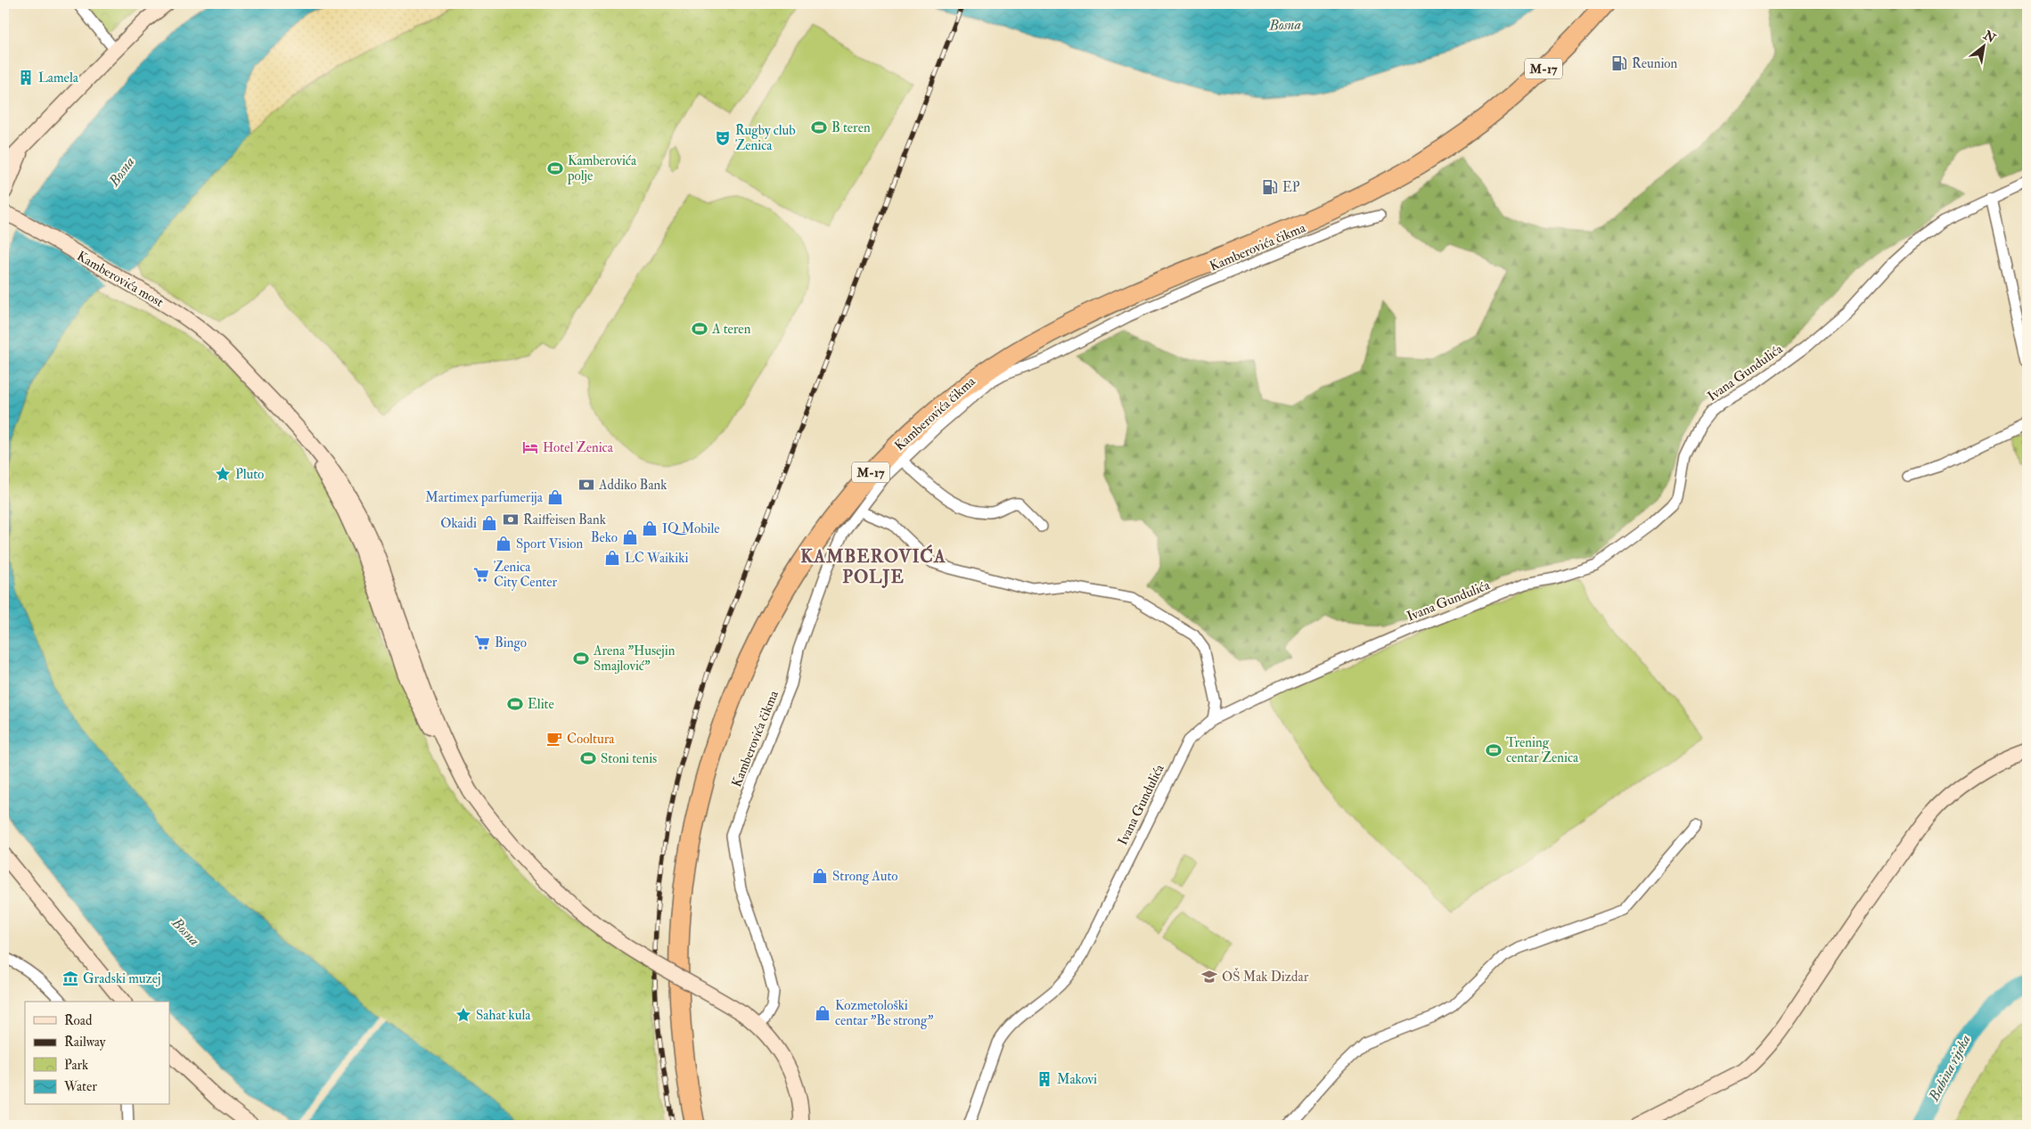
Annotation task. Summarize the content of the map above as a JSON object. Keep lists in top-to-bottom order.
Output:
{
  "streets": {
    "highway": ["M-17"],
    "street": ["Kamberovića čikma", "Kamberovića most", "Ivana Gundulića"]
  },
  "crossings": [
    ["Kamberovića čikma", "Kamberovića most"]
  ],
  "districts": ["KAMBEROVIĆA POLJE"],
  "water": ["Bosna", "Babina rijeka"],
  "places": {
    "fuel station": ["Reunion", "EP"],
    "building": ["Lamela", "Makovi"],
    "sports": [
      "B teren",
      "Kamberovića polje",
      "A teren",
      "Arena \"Husejin Smajlović\"",
      "Elite",
      "Trening centar Zenica",
      "Stoni tenis"
    ],
    "theatre": ["Rugby club Zenica"],
    "hotel": ["Hotel Zenica"],
    "place": ["Pluto", "Sahat kula"],
    "bank": ["Addiko Bank", "Raiffeisen Bank"],
    "shop": [
      "Martimex parfumerija",
      "Okaidi",
      "IQ Mobile",
      "Beko",
      "Sport Vision",
      "LC Waikiki",
      "Strong Auto",
      "Kozmetološki centar \"Be strong\""
    ],
    "supermarket": ["Zenica City Center", "Bingo"],
    "cafe": ["Cooltura"],
    "school or university": ["OŠ Mak Dizdar"],
    "museum": ["Gradski muzej"]
  },
  "legend": [
    "Road",
    "Railway",
    "Park",
    "Water"
  ],
  "north": "top right"
}
